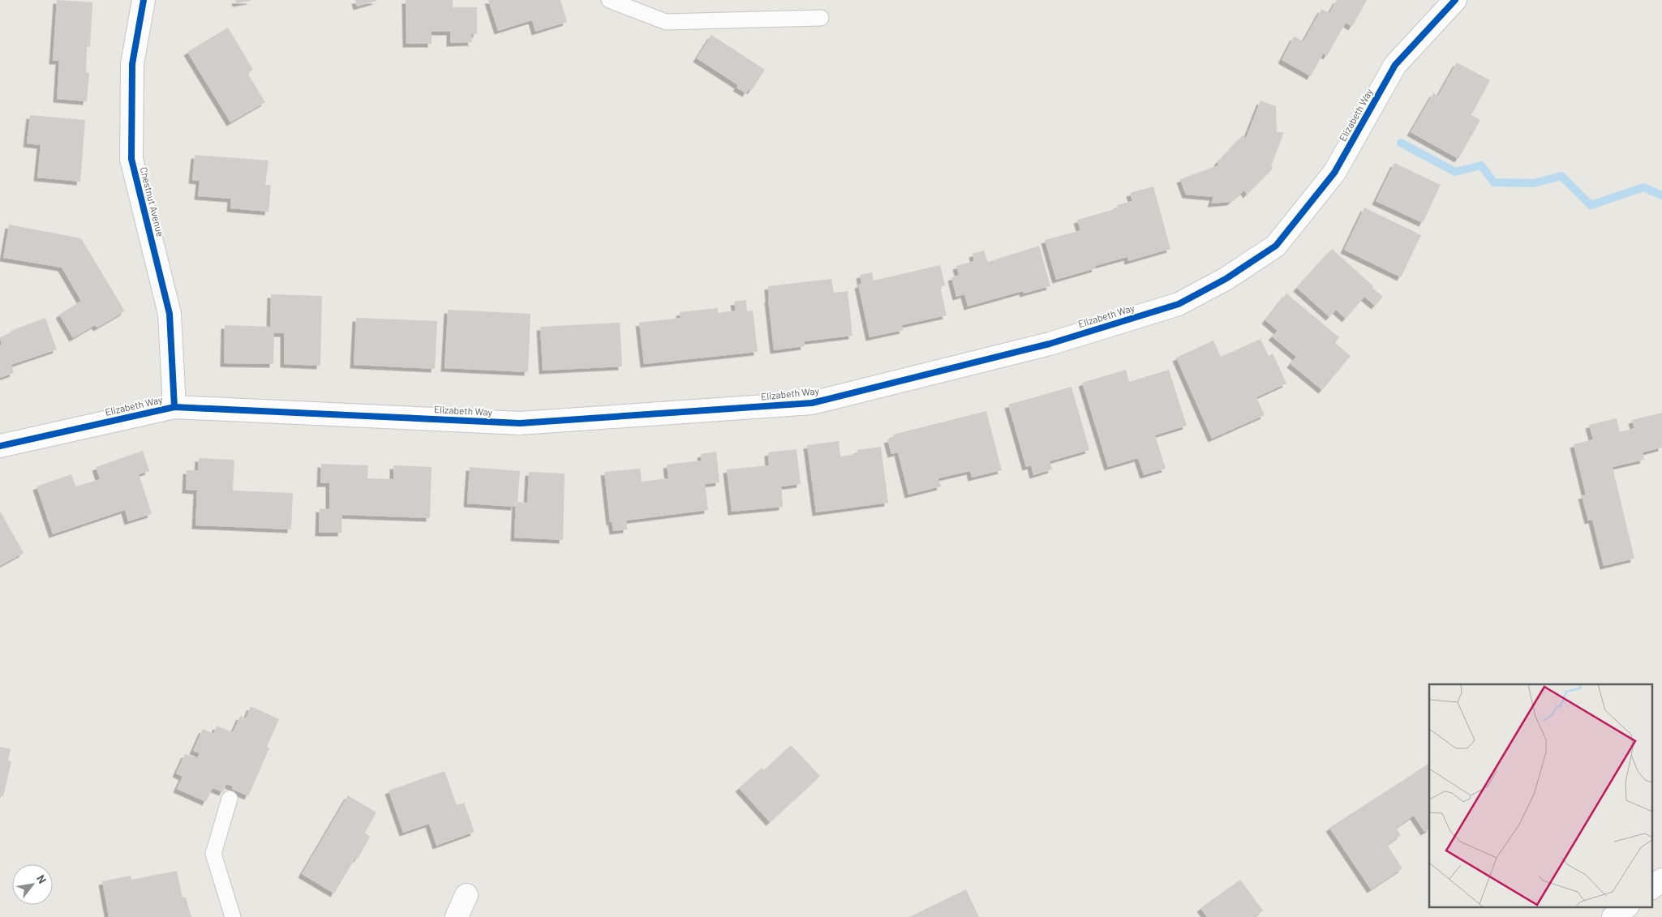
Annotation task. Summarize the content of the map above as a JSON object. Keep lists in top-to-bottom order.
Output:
{
  "streets": {
    "street": ["Elizabeth Way", "Chestnut Avenue"]
  },
  "crossings": [
    ["Elizabeth Way", "Chestnut Avenue"]
  ],
  "north": "top right"
}
